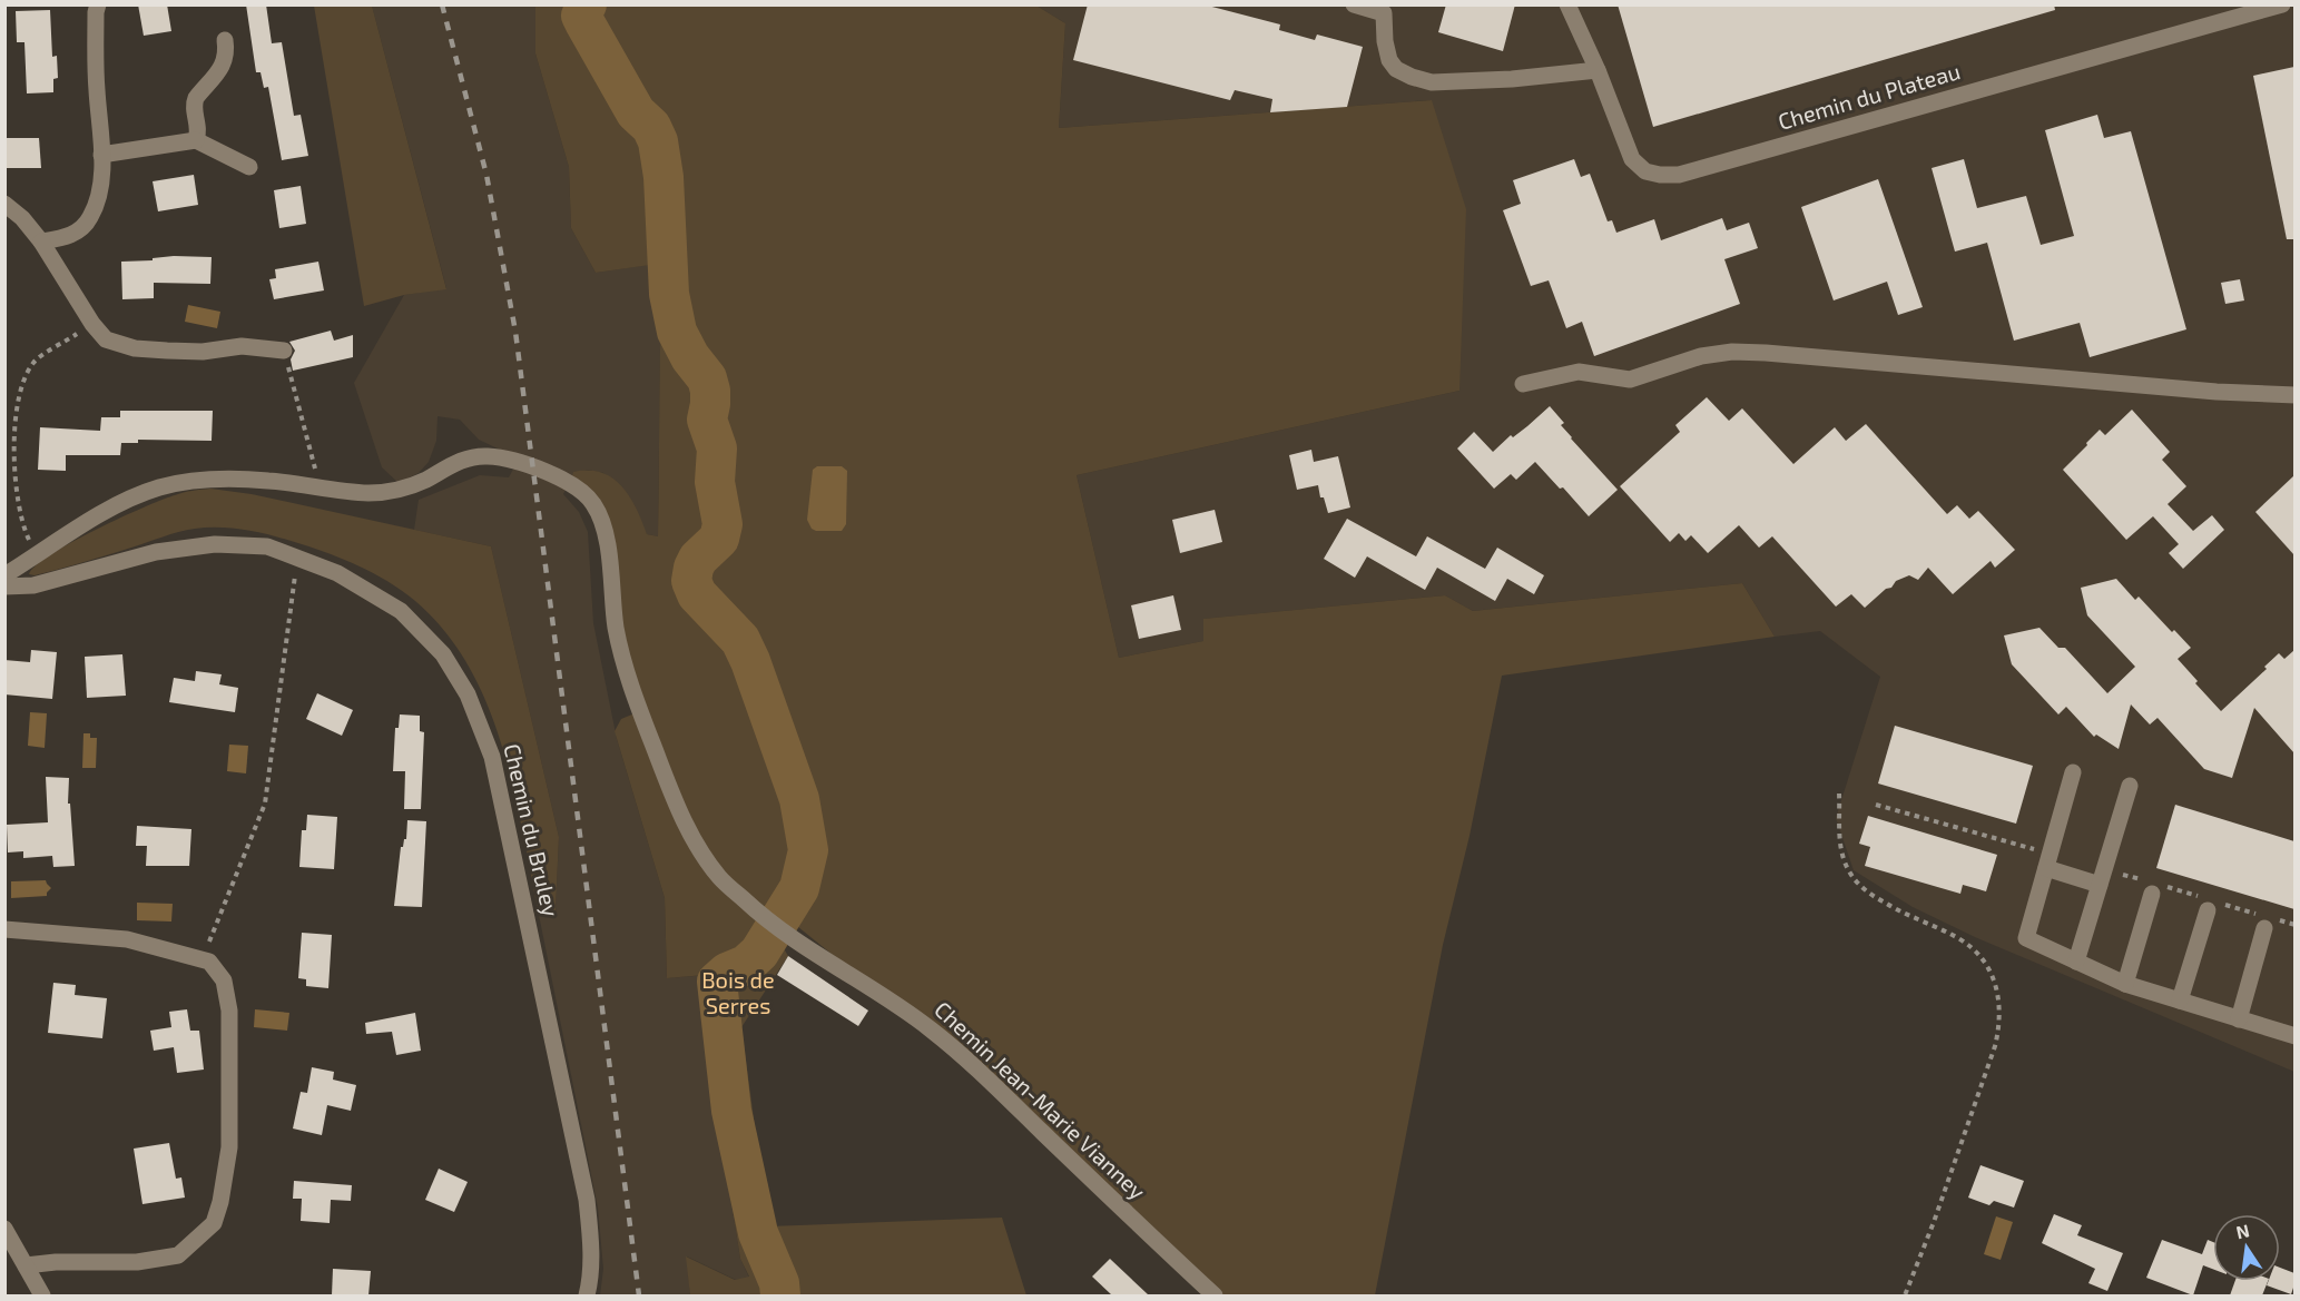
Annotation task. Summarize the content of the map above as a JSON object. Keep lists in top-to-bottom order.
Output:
{
  "streets": {
    "street": ["Chemin du Plateau", "Chemin du Bruley", "Chemin Jean-Marie Vianney"]
  },
  "parks": ["Bois de Serres"],
  "north": "top"
}
